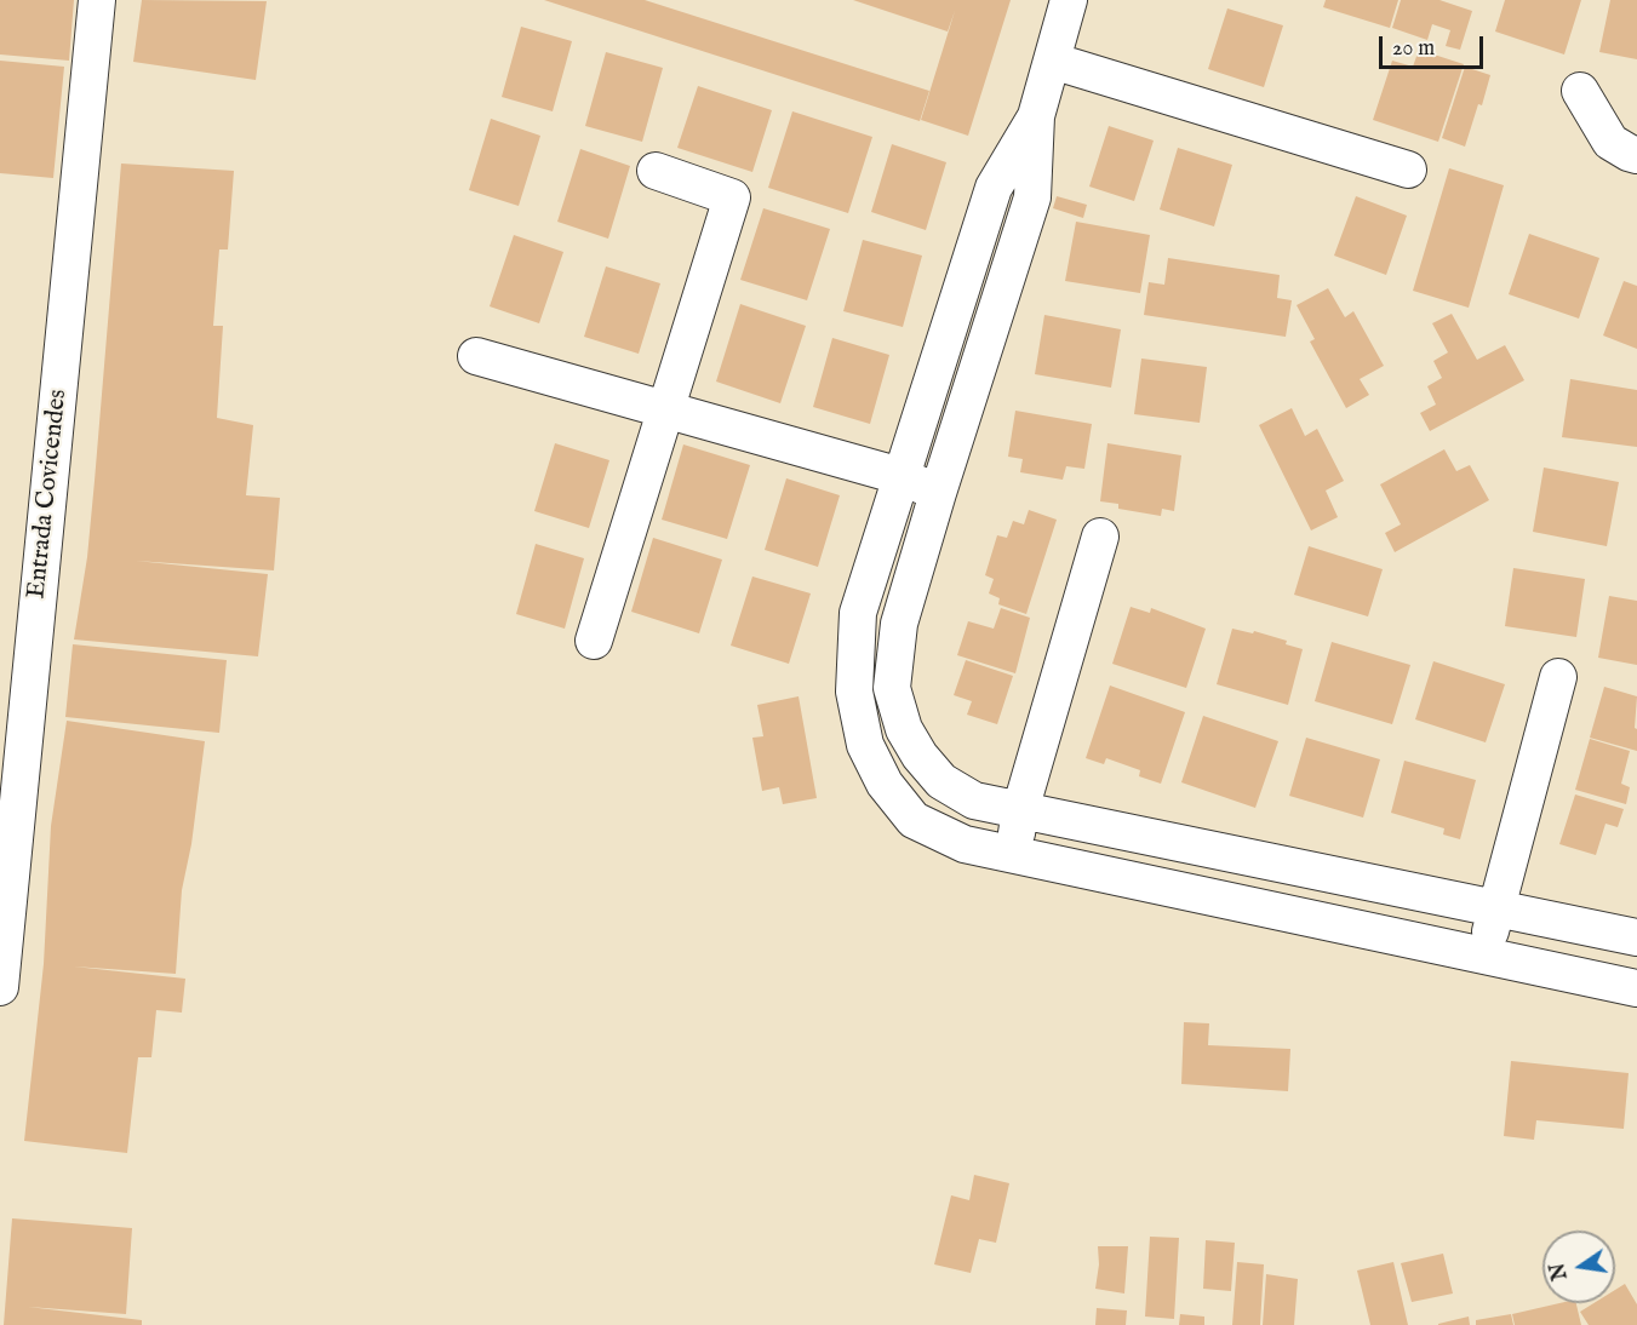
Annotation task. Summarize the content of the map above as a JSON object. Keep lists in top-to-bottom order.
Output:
{
  "streets": {
    "street": ["Entrada Covicendes"]
  },
  "scale_bar": "20 m",
  "north": "left"
}
